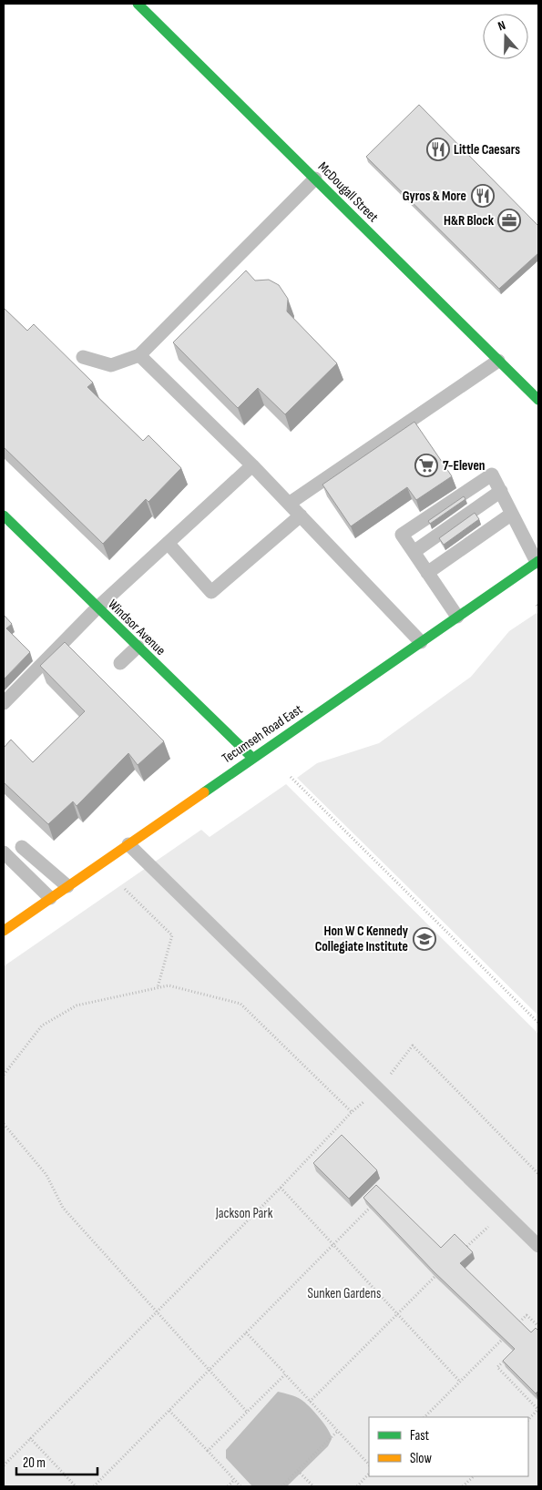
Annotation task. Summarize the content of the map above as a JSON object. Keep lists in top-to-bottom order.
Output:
{
  "streets": {
    "street": ["McDougall Street", "Windsor Avenue", "Tecumseh Road East"]
  },
  "crossings": [
    ["Windsor Avenue", "Tecumseh Road East"]
  ],
  "parks": ["Jackson Park", "Sunken Gardens"],
  "places": {
    "restaurant": ["Little Caesars", "Gyros & More"],
    "office": ["H&R Block"],
    "supermarket": ["7-Eleven"],
    "school or university": ["Hon W C Kennedy Collegiate Institute"]
  },
  "legend": ["Fast", "Slow"],
  "scale_bar": "20 m",
  "north": "top"
}
